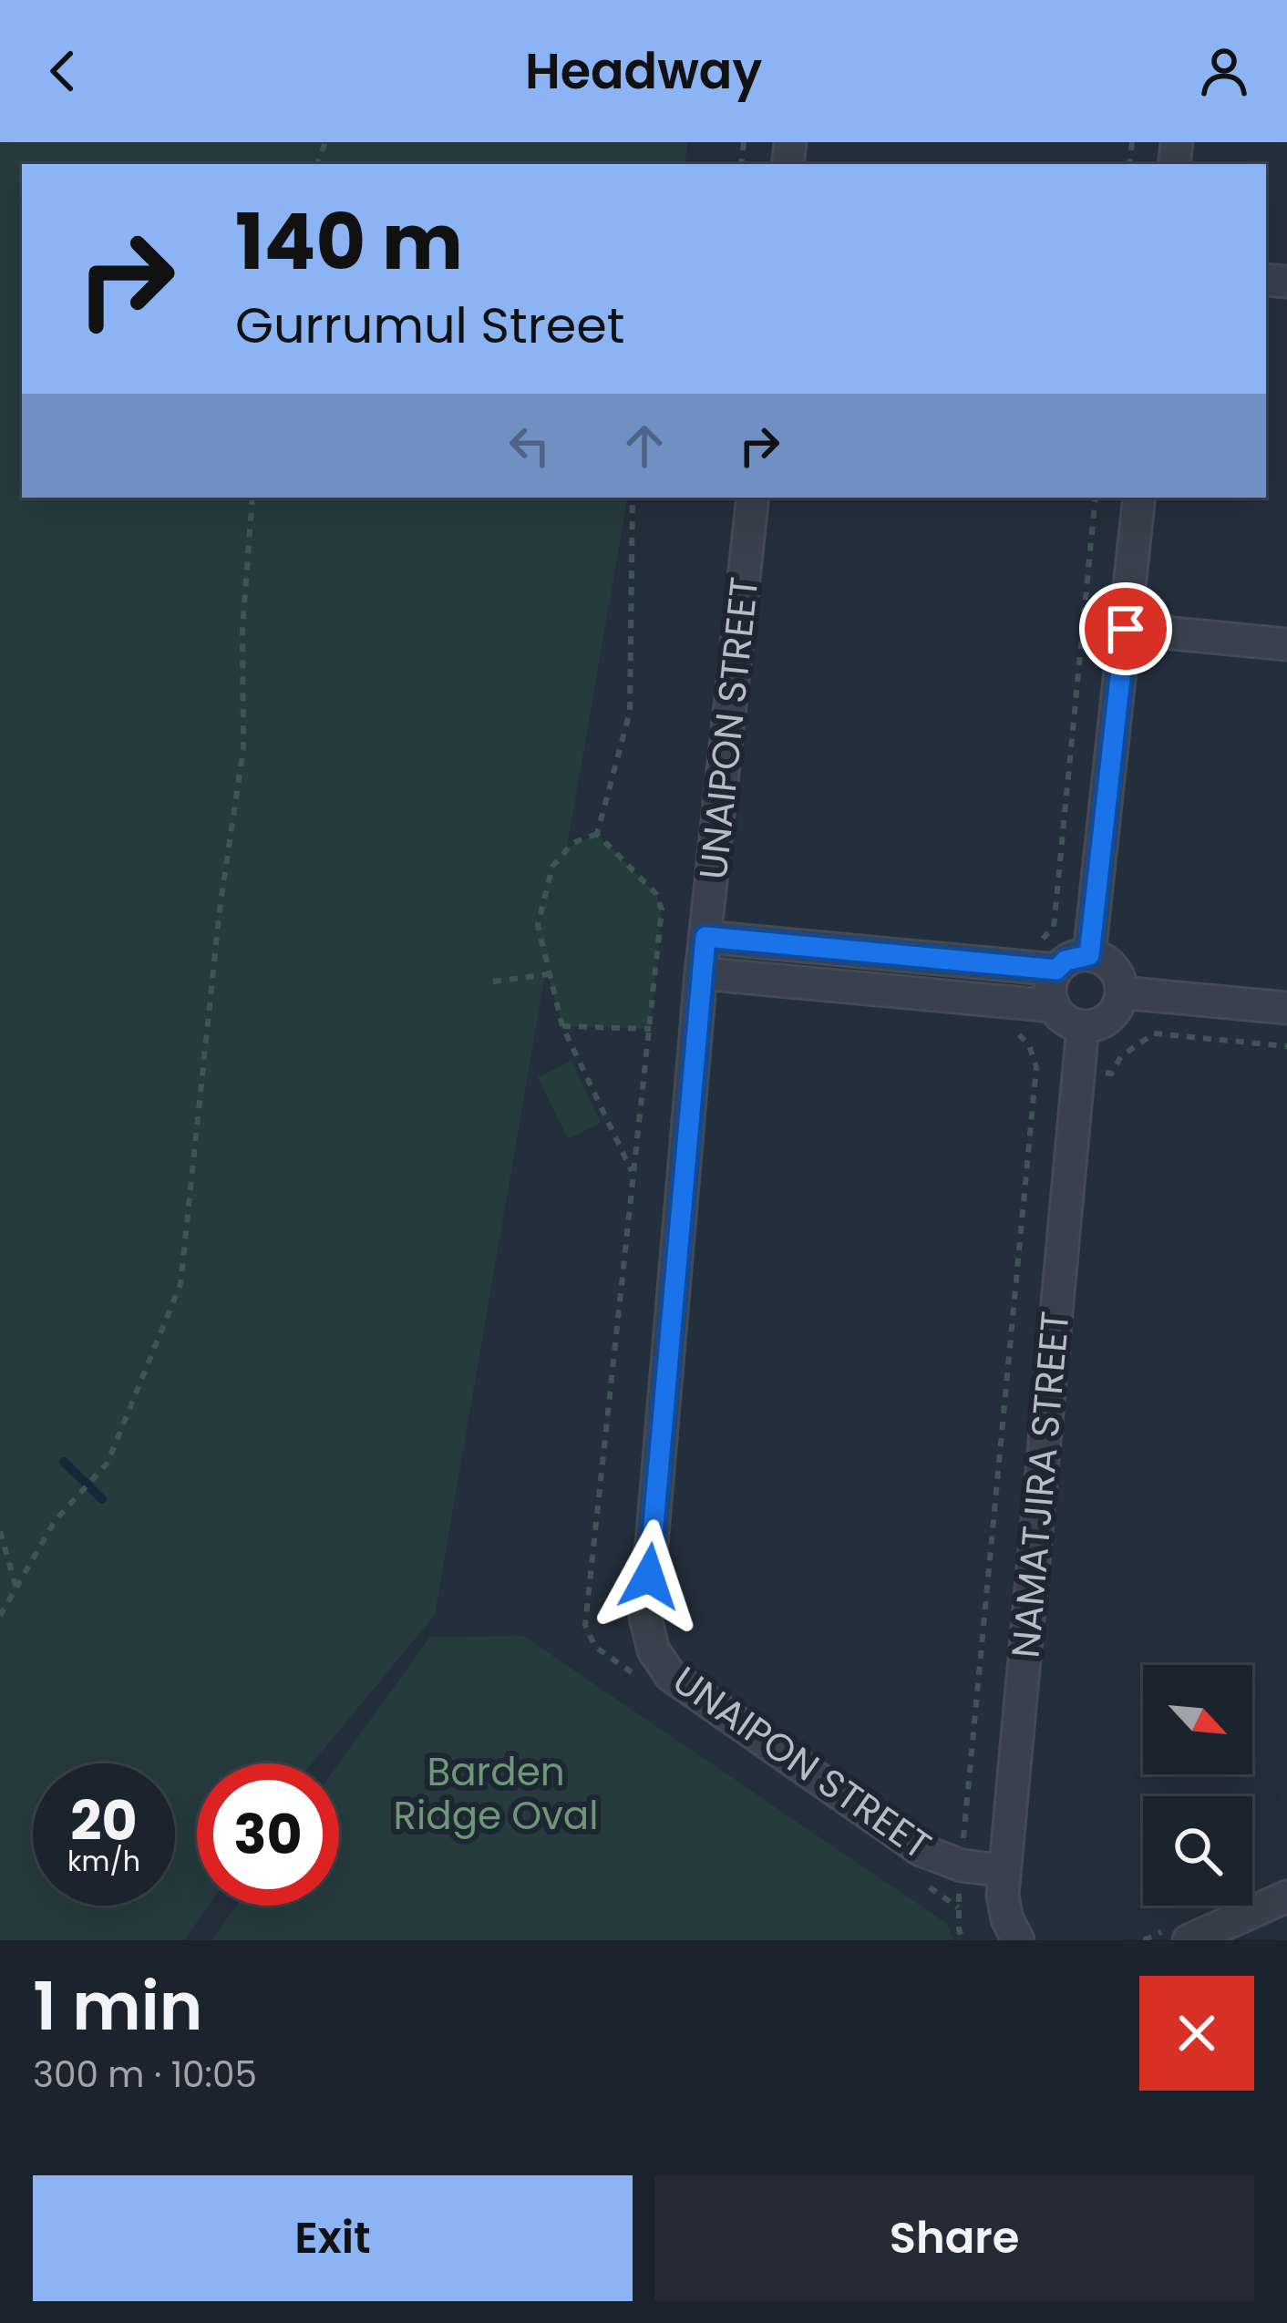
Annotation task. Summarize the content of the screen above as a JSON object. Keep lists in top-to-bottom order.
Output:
{
  "streets": {
    "street": ["UNAIPON STREET", "NAMATJIRA STREET"]
  },
  "crossings": [
    ["UNAIPON STREET", "NAMATJIRA STREET"]
  ],
  "parks": ["Barden Ridge Oval"],
  "north": "bottom right",
  "page": {
    "header": "Headway",
    "turn": ["140 m", "Gurrumul Street"],
    "speed": "20 km/h",
    "limit": "30",
    "heading": ["1 min", "300 m · 10:05"],
    "buttons": ["Exit", "Share"]
  }
}
